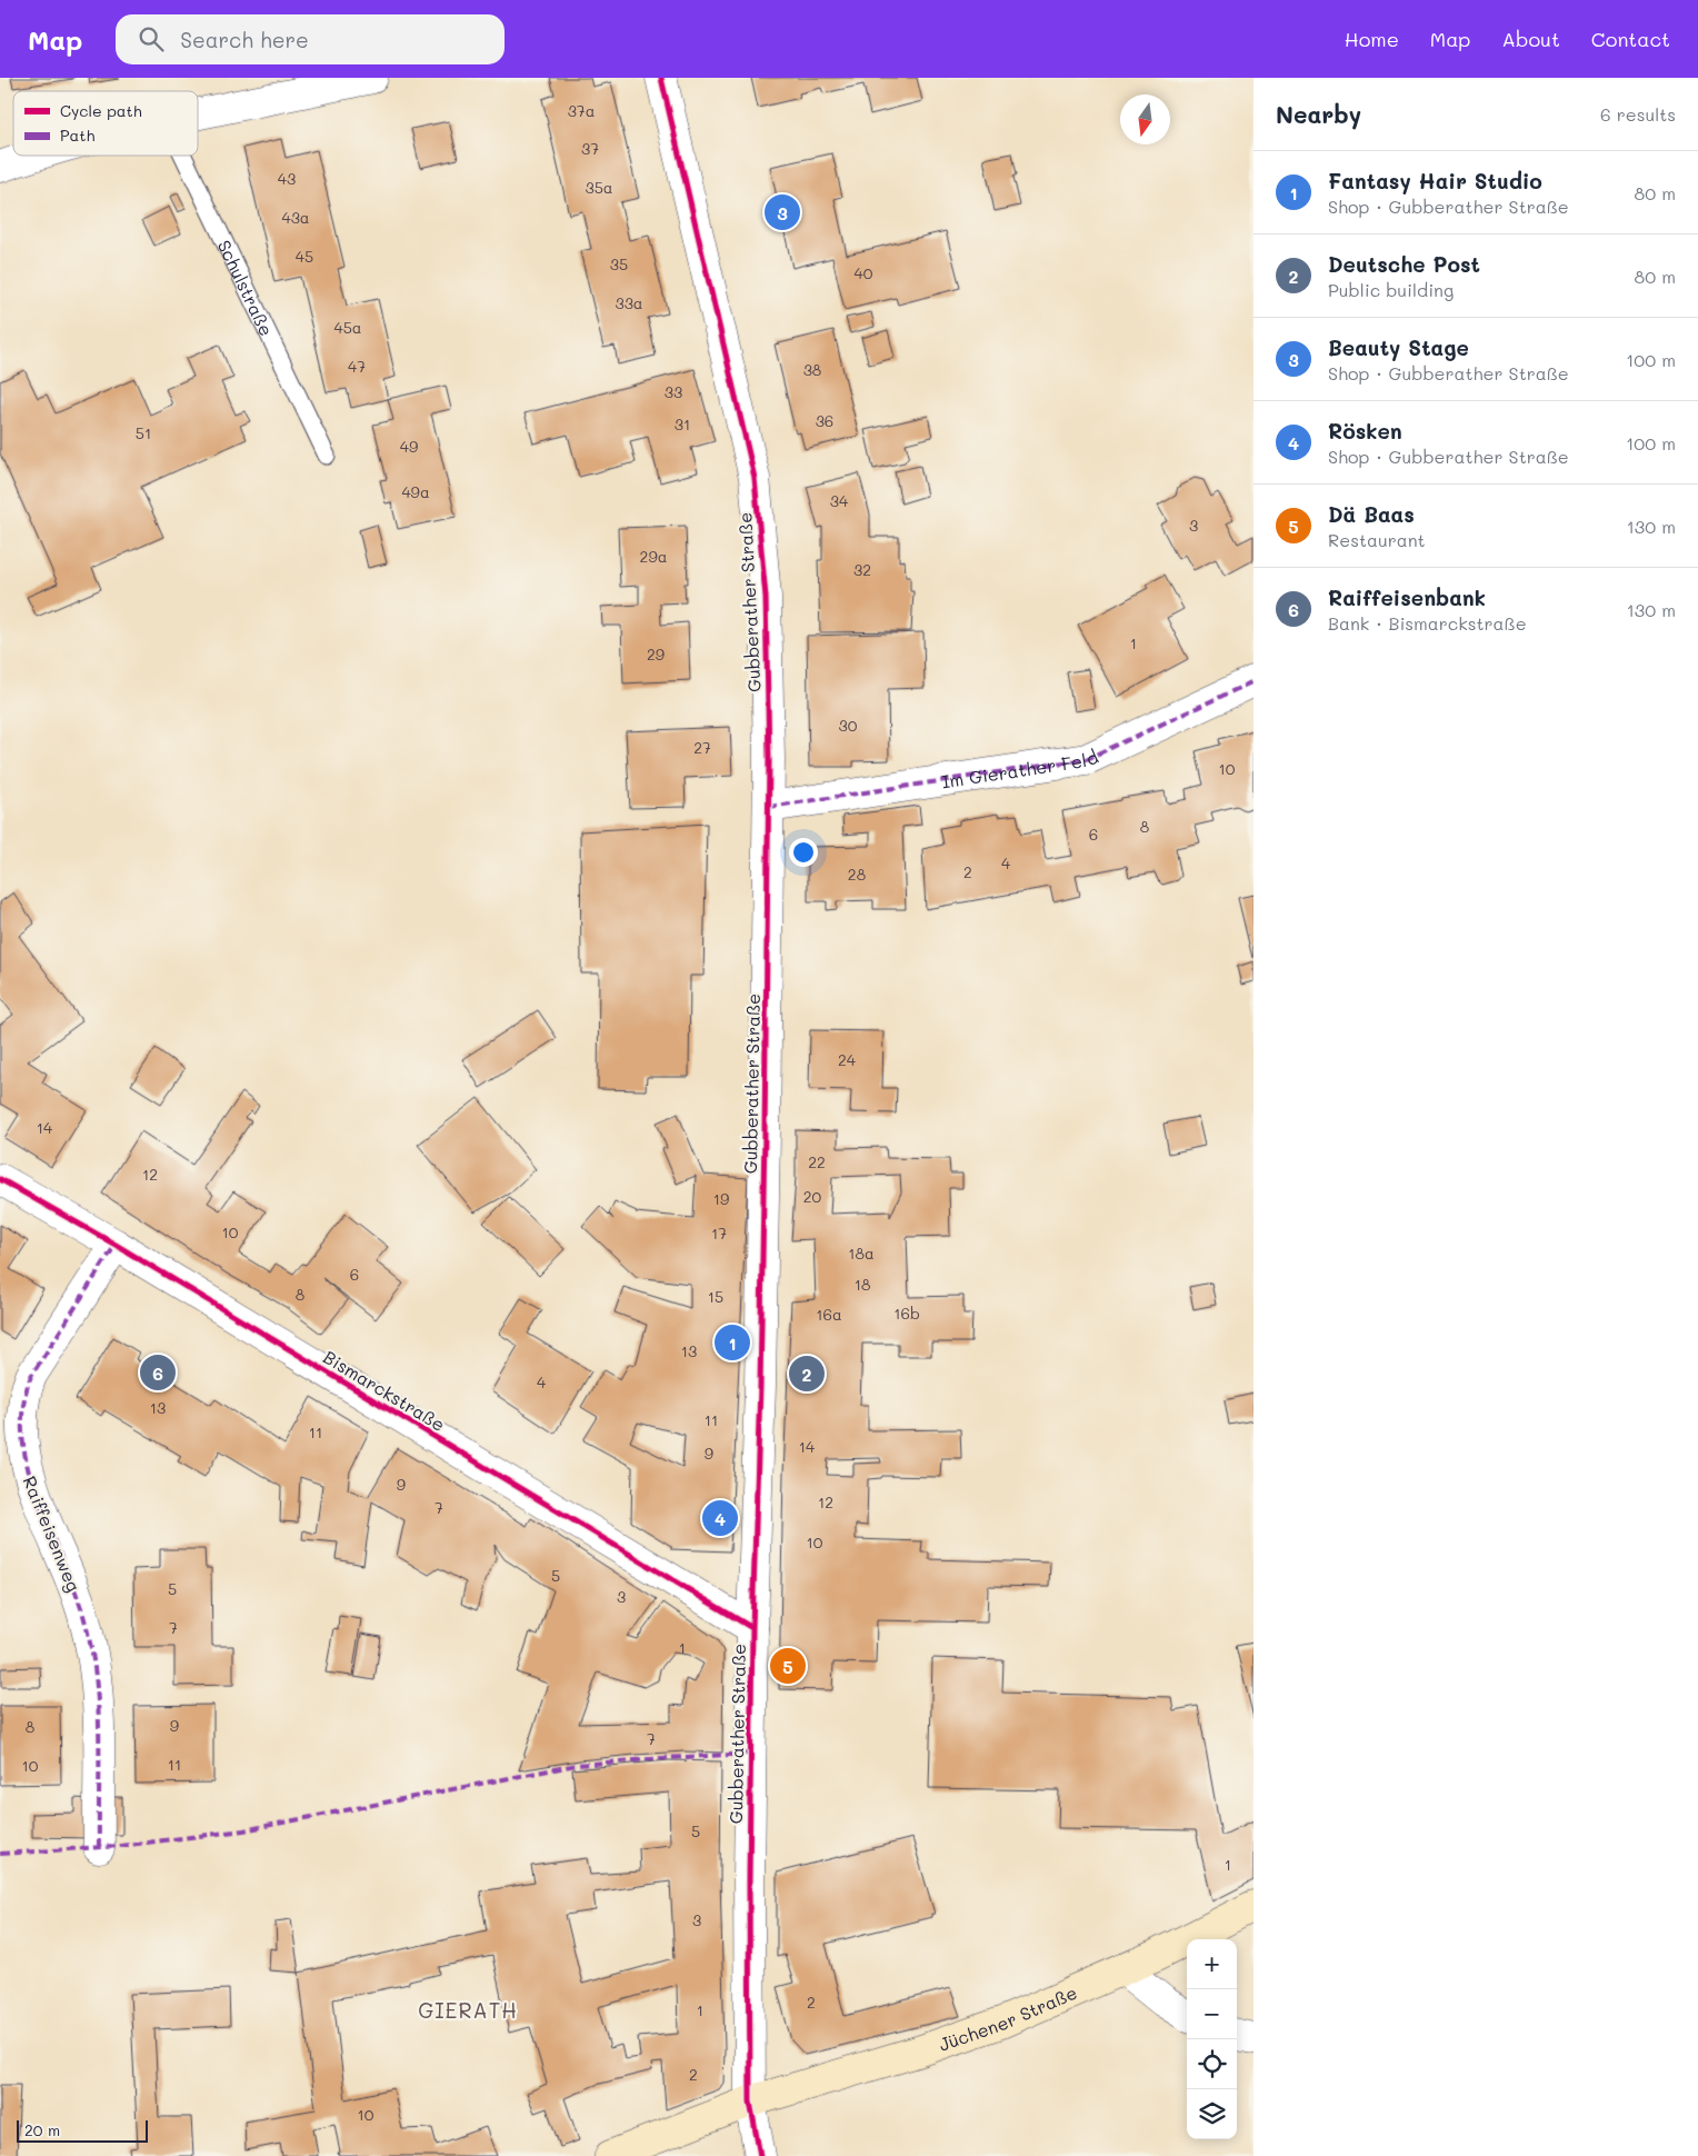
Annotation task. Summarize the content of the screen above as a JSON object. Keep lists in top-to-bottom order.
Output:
{
  "streets": {
    "main road": ["Jüchener Straße"],
    "street": [
      "Gubberather Straße",
      "Im Gierather Feld",
      "Bismarckstraße",
      "Raiffeisenweg"
    ],
    "lane": ["Schulstraße"]
  },
  "crossings": [
    ["Gubberather Straße", "Im Gierather Feld"],
    ["Gubberather Straße", "Bismarckstraße"],
    ["Gubberather Straße", "Jüchener Straße"],
    ["Bismarckstraße", "Raiffeisenweg"]
  ],
  "districts": ["GIERATH"],
  "house_numbers": [
    "37a",
    "37",
    "43",
    "35a",
    "43a",
    "45",
    "35",
    "40",
    "33a",
    "45a",
    "47",
    "38",
    "33",
    "36",
    "31",
    "51",
    "49",
    "49a",
    "34",
    "3",
    "29a",
    "32",
    "1",
    "29",
    "30",
    "27",
    "10",
    "8",
    "6",
    "4",
    "2",
    "28",
    "24",
    "14",
    "22",
    "12",
    "20",
    "19",
    "10",
    "17",
    "18a",
    "6",
    "18",
    "8",
    "15",
    "16b",
    "16a",
    "13",
    "4",
    "13",
    "11",
    "11",
    "14",
    "9",
    "9",
    "12",
    "7",
    "10",
    "5",
    "5",
    "3",
    "7",
    "1",
    "9",
    "8",
    "7",
    "11",
    "10",
    "5",
    "1",
    "3",
    "2",
    "1",
    "2",
    "10"
  ],
  "legend": ["Cycle path", "Path"],
  "scale_bar": "20 m",
  "north": "bottom",
  "page": {
    "header": "Map",
    "search": "Search here",
    "nav": [
      "Home",
      "Map",
      "About",
      "Contact"
    ],
    "heading": ["Nearby", "6 results"],
    "list": [
      {
        "mark": "1",
        "name": "Fantasy Hair Studio",
        "note": "Shop · Gubberather Straße",
        "value": "80 m"
      },
      {
        "mark": "2",
        "name": "Deutsche Post",
        "note": "Public building",
        "value": "80 m"
      },
      {
        "mark": "3",
        "name": "Beauty Stage",
        "note": "Shop · Gubberather Straße",
        "value": "100 m"
      },
      {
        "mark": "4",
        "name": "Rösken",
        "note": "Shop · Gubberather Straße",
        "value": "100 m"
      },
      {
        "mark": "5",
        "name": "Dä Baas",
        "note": "Restaurant",
        "value": "130 m"
      },
      {
        "mark": "6",
        "name": "Raiffeisenbank",
        "note": "Bank · Bismarckstraße",
        "value": "130 m"
      }
    ],
    "pins": [
      "3",
      "1",
      "6",
      "2",
      "4",
      "5"
    ],
    "map_buttons": ["+", "−"],
    "scale": "20 m"
  }
}
